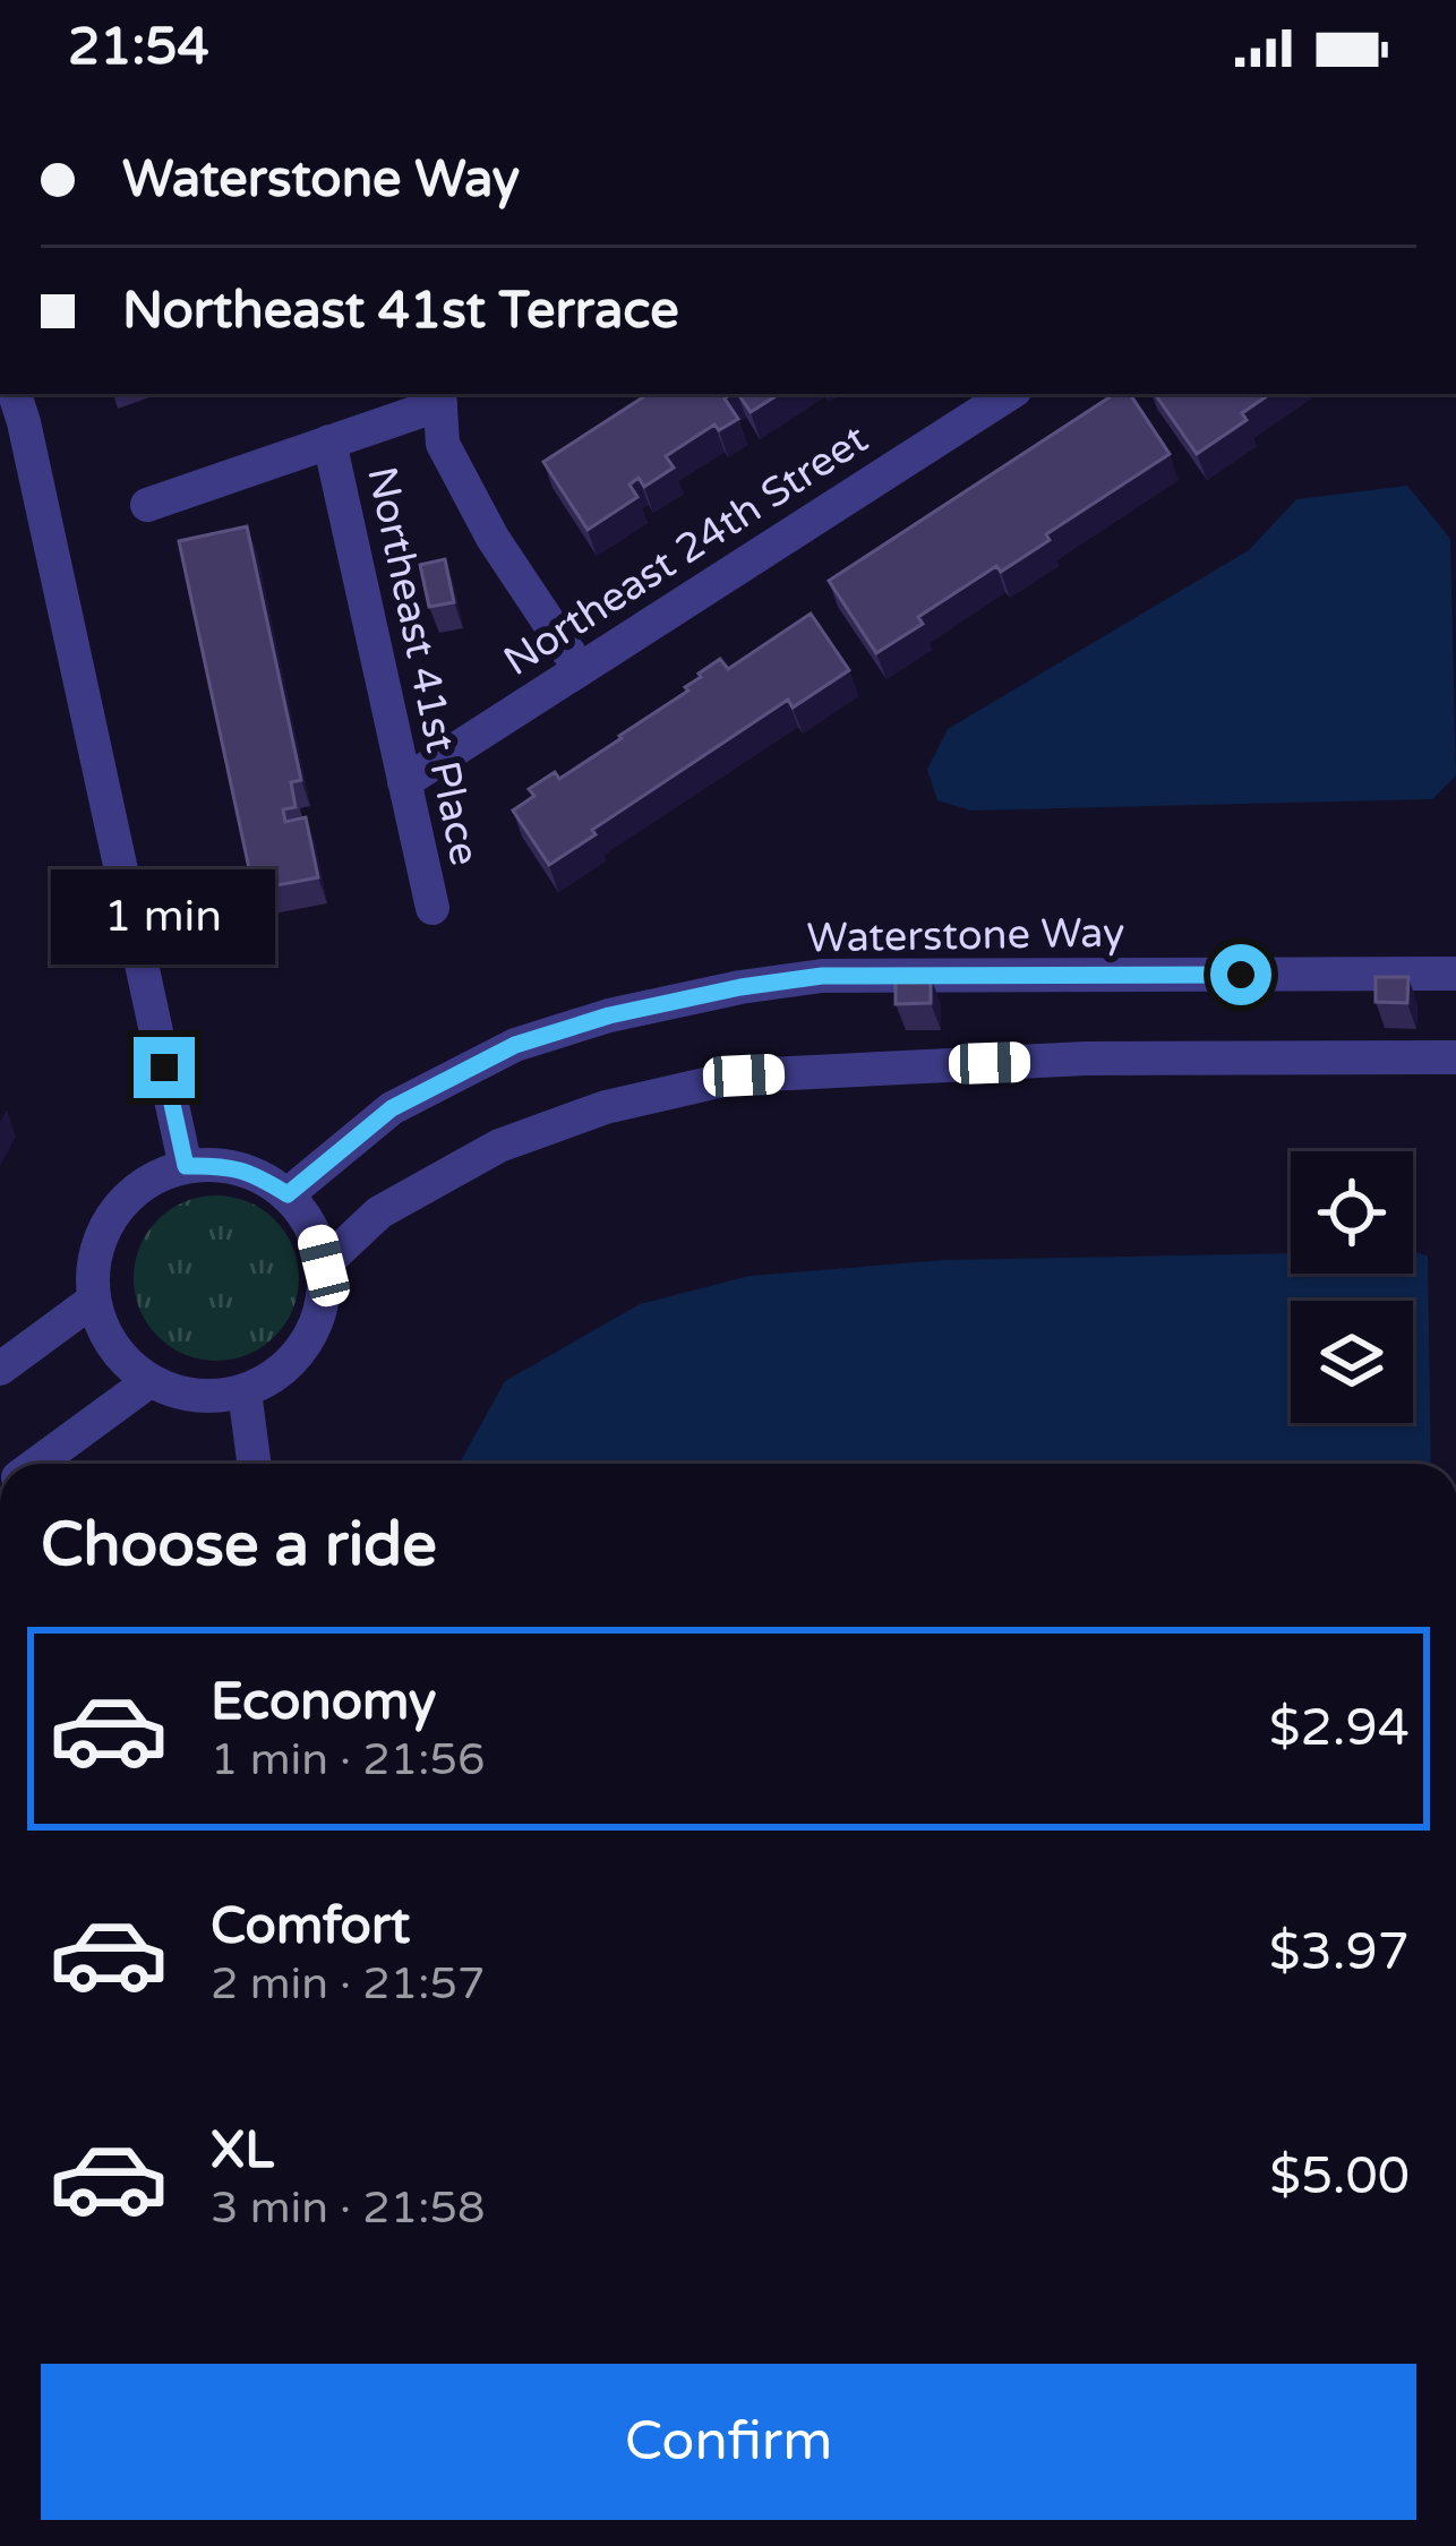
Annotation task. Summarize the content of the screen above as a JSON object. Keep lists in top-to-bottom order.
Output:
{
  "streets": {
    "street": ["Northeast 24th Street", "Northeast 41st Place", "Waterstone Way"]
  },
  "crossings": [
    ["Northeast 24th Street", "Northeast 41st Place"]
  ],
  "page": {
    "status": "21:54",
    "banner": ["Waterstone Way", "Northeast 41st Terrace"],
    "bubble": "1 min",
    "heading": "Choose a ride",
    "list": [
      {
        "name": "Economy",
        "note": "1 min · 21:56",
        "value": "$2.94"
      },
      {
        "name": "Comfort",
        "note": "2 min · 21:57",
        "value": "$3.97"
      },
      {
        "name": "XL",
        "note": "3 min · 21:58",
        "value": "$5.00"
      }
    ],
    "buttons": "Confirm"
  }
}
